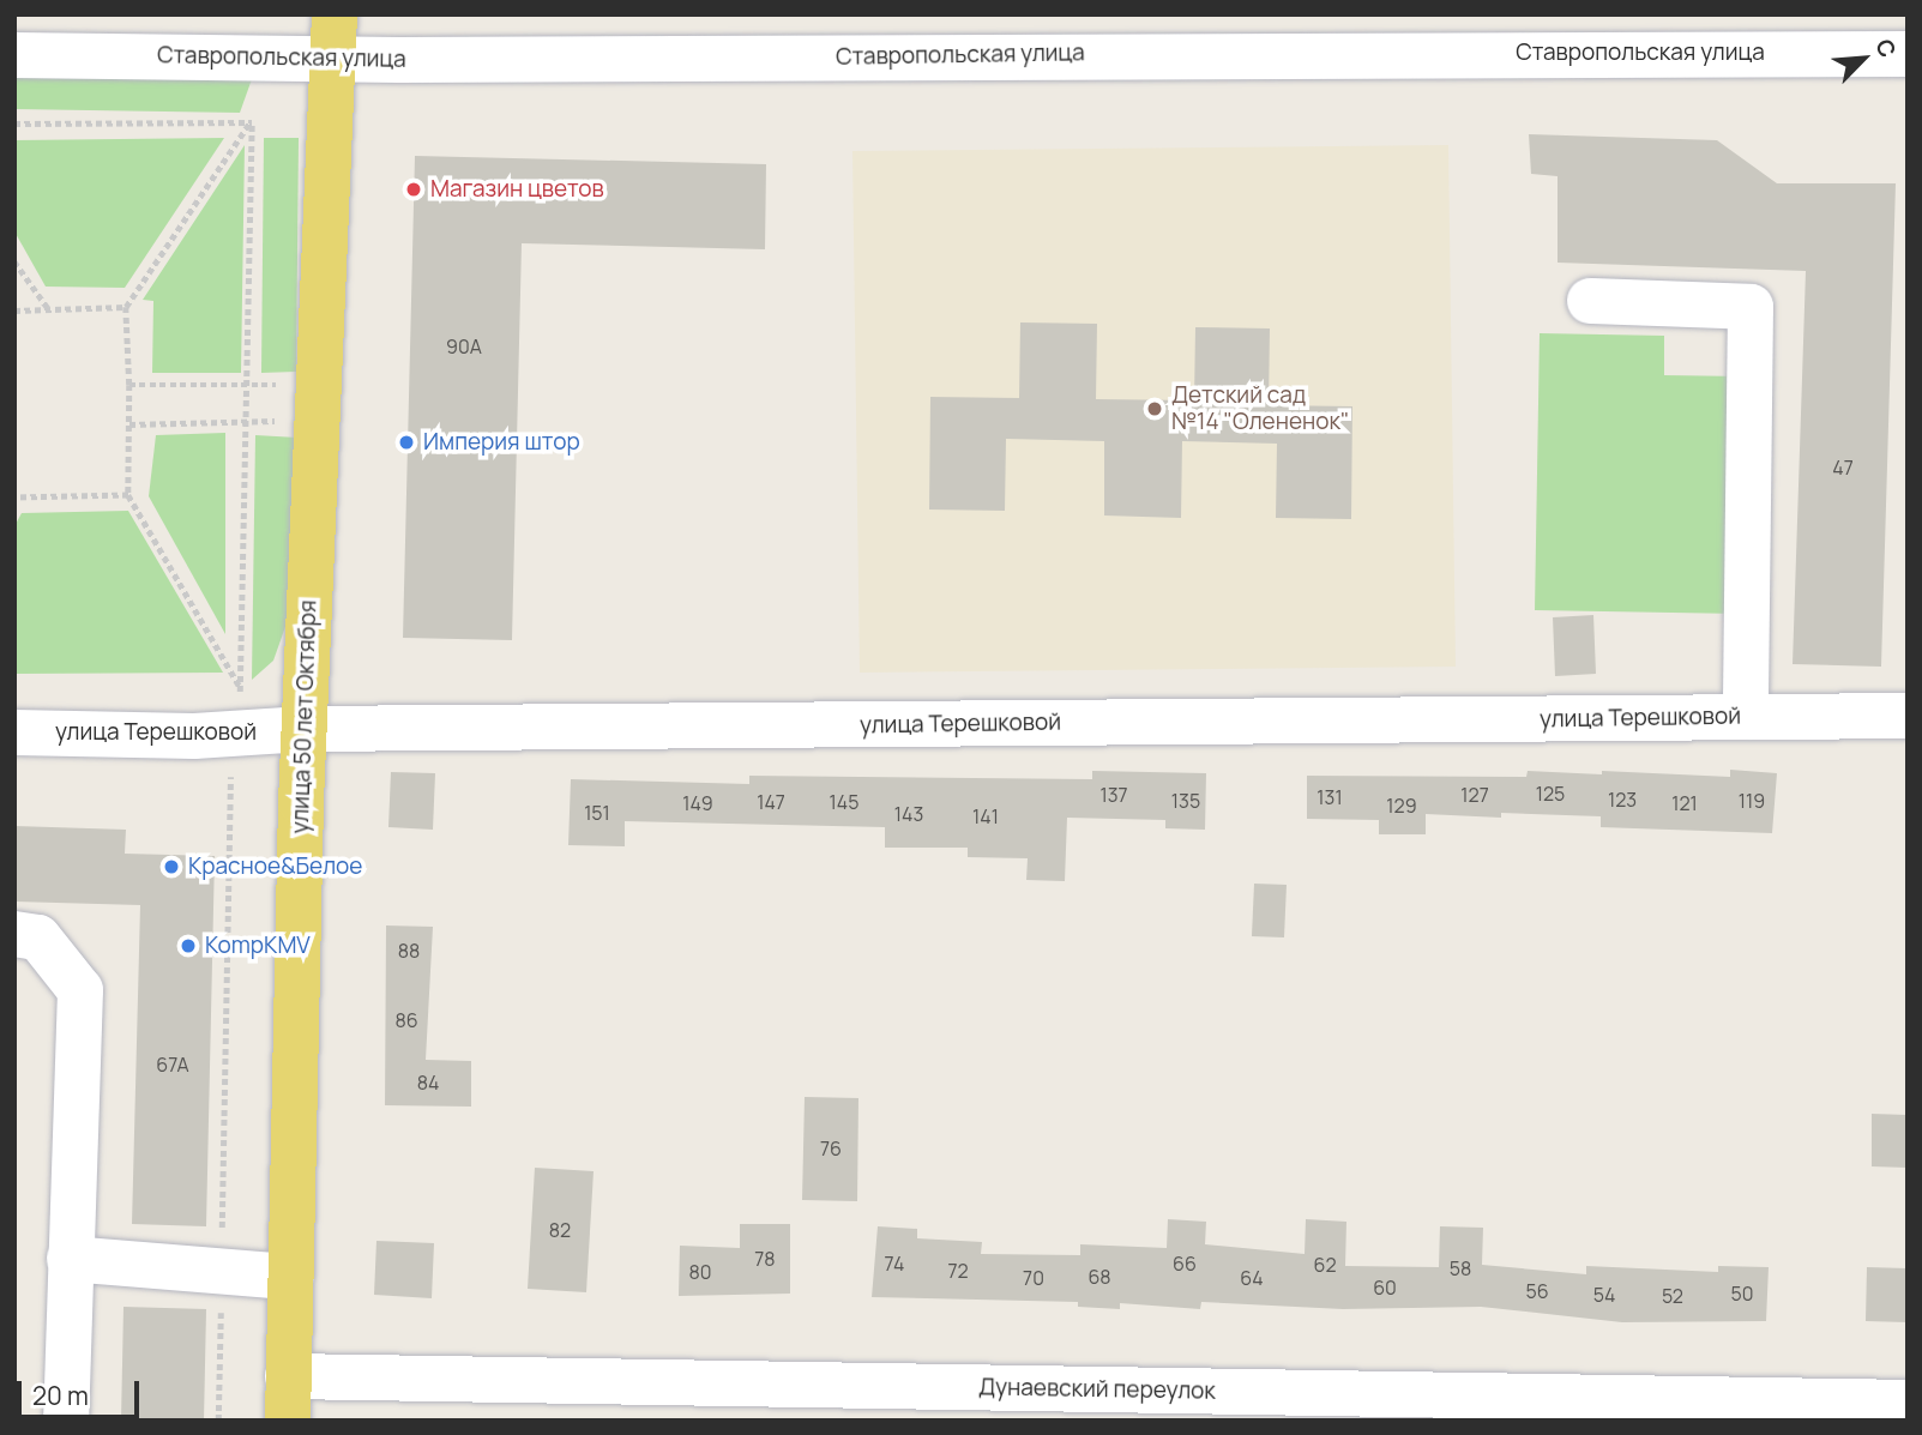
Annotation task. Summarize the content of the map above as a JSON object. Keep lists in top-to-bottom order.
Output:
{
  "streets": {
    "main road": ["улица 50 лет Октября"],
    "street": ["Ставропольская улица", "улица Терешковой", "Дунаевский переулок"]
  },
  "crossings": [
    ["Ставропольская улица", "улица 50 лет Октября"],
    ["улица 50 лет Октября", "улица Терешковой"],
    ["улица 50 лет Октября", "Дунаевский переулок"]
  ],
  "places": [
    "Магазин цветов",
    "Детский сад №14 \"Олененок\"",
    "Империя штор",
    "Красное&Белое",
    "KompKMV"
  ],
  "house_numbers": [
    "90А",
    "47",
    "125",
    "137",
    "127",
    "131",
    "123",
    "135",
    "119",
    "147",
    "145",
    "149",
    "121",
    "129",
    "151",
    "143",
    "141",
    "88",
    "86",
    "67А",
    "84",
    "76",
    "82",
    "78",
    "74",
    "66",
    "62",
    "58",
    "72",
    "80",
    "68",
    "70",
    "64",
    "60",
    "56",
    "50",
    "54",
    "52"
  ],
  "scale_bar": "20 m",
  "north": "top right"
}
